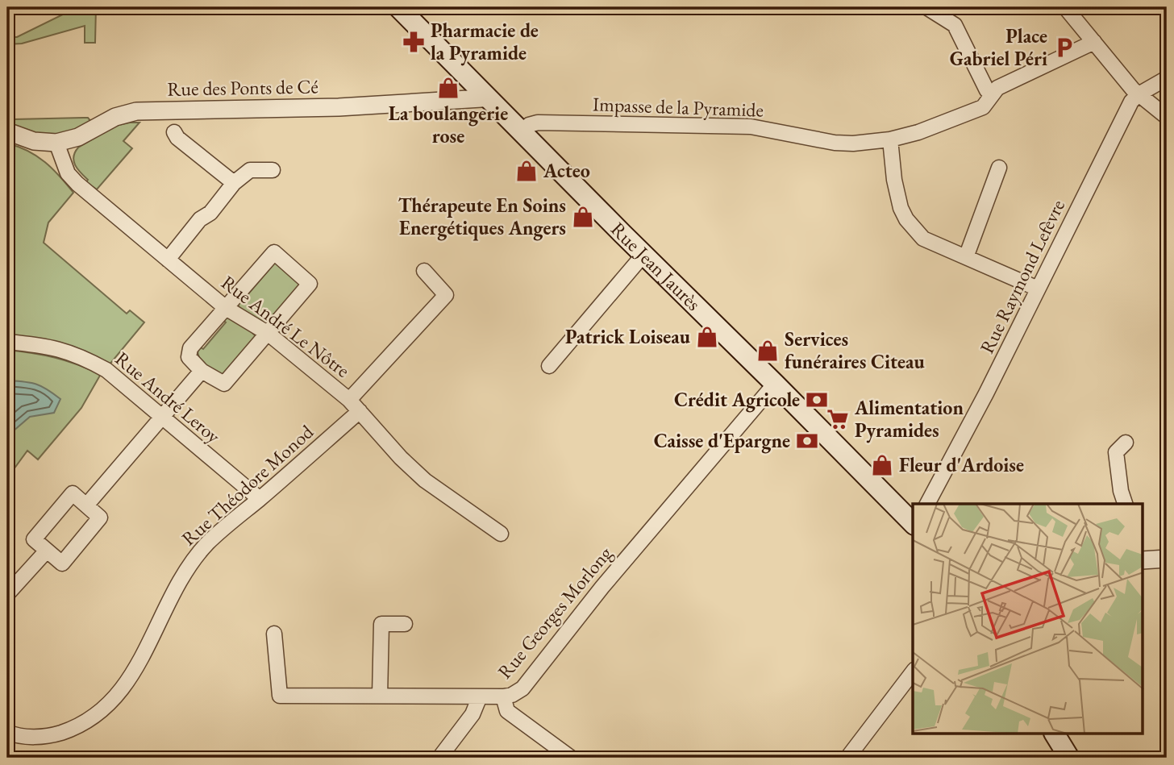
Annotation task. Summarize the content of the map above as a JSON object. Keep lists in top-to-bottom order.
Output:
{
  "streets": {
    "main road": ["Rue Jean Jaurès"],
    "street": [
      "Rue des Ponts de Cé",
      "Impasse de la Pyramide",
      "Rue Raymond Lefèvre",
      "Rue André Le Nôtre",
      "Rue André Leroy",
      "Rue Théodore Monod",
      "Rue Georges Morlong"
    ]
  },
  "crossings": [
    ["Rue des Ponts de Cé", "Rue Jean Jaurès"],
    ["Rue des Ponts de Cé", "Rue André Le Nôtre"],
    ["Impasse de la Pyramide", "Rue Jean Jaurès"],
    ["Rue Jean Jaurès", "Rue Georges Morlong"],
    ["Rue André Le Nôtre", "Rue Théodore Monod"],
    ["Rue André Leroy", "Rue Théodore Monod"]
  ],
  "places": {
    "pharmacy": ["Pharmacie de la Pyramide"],
    "parking": ["Place Gabriel Péri"],
    "shop": [
      "La boulangerie rose",
      "Acteo",
      "Thérapeute En Soins Energétiques Angers",
      "Patrick Loiseau",
      "Services funéraires Citeau",
      "Fleur d'Ardoise"
    ],
    "bank": ["Crédit Agricole", "Caisse d'Epargne"],
    "supermarket": ["Alimentation Pyramides"]
  }
}
